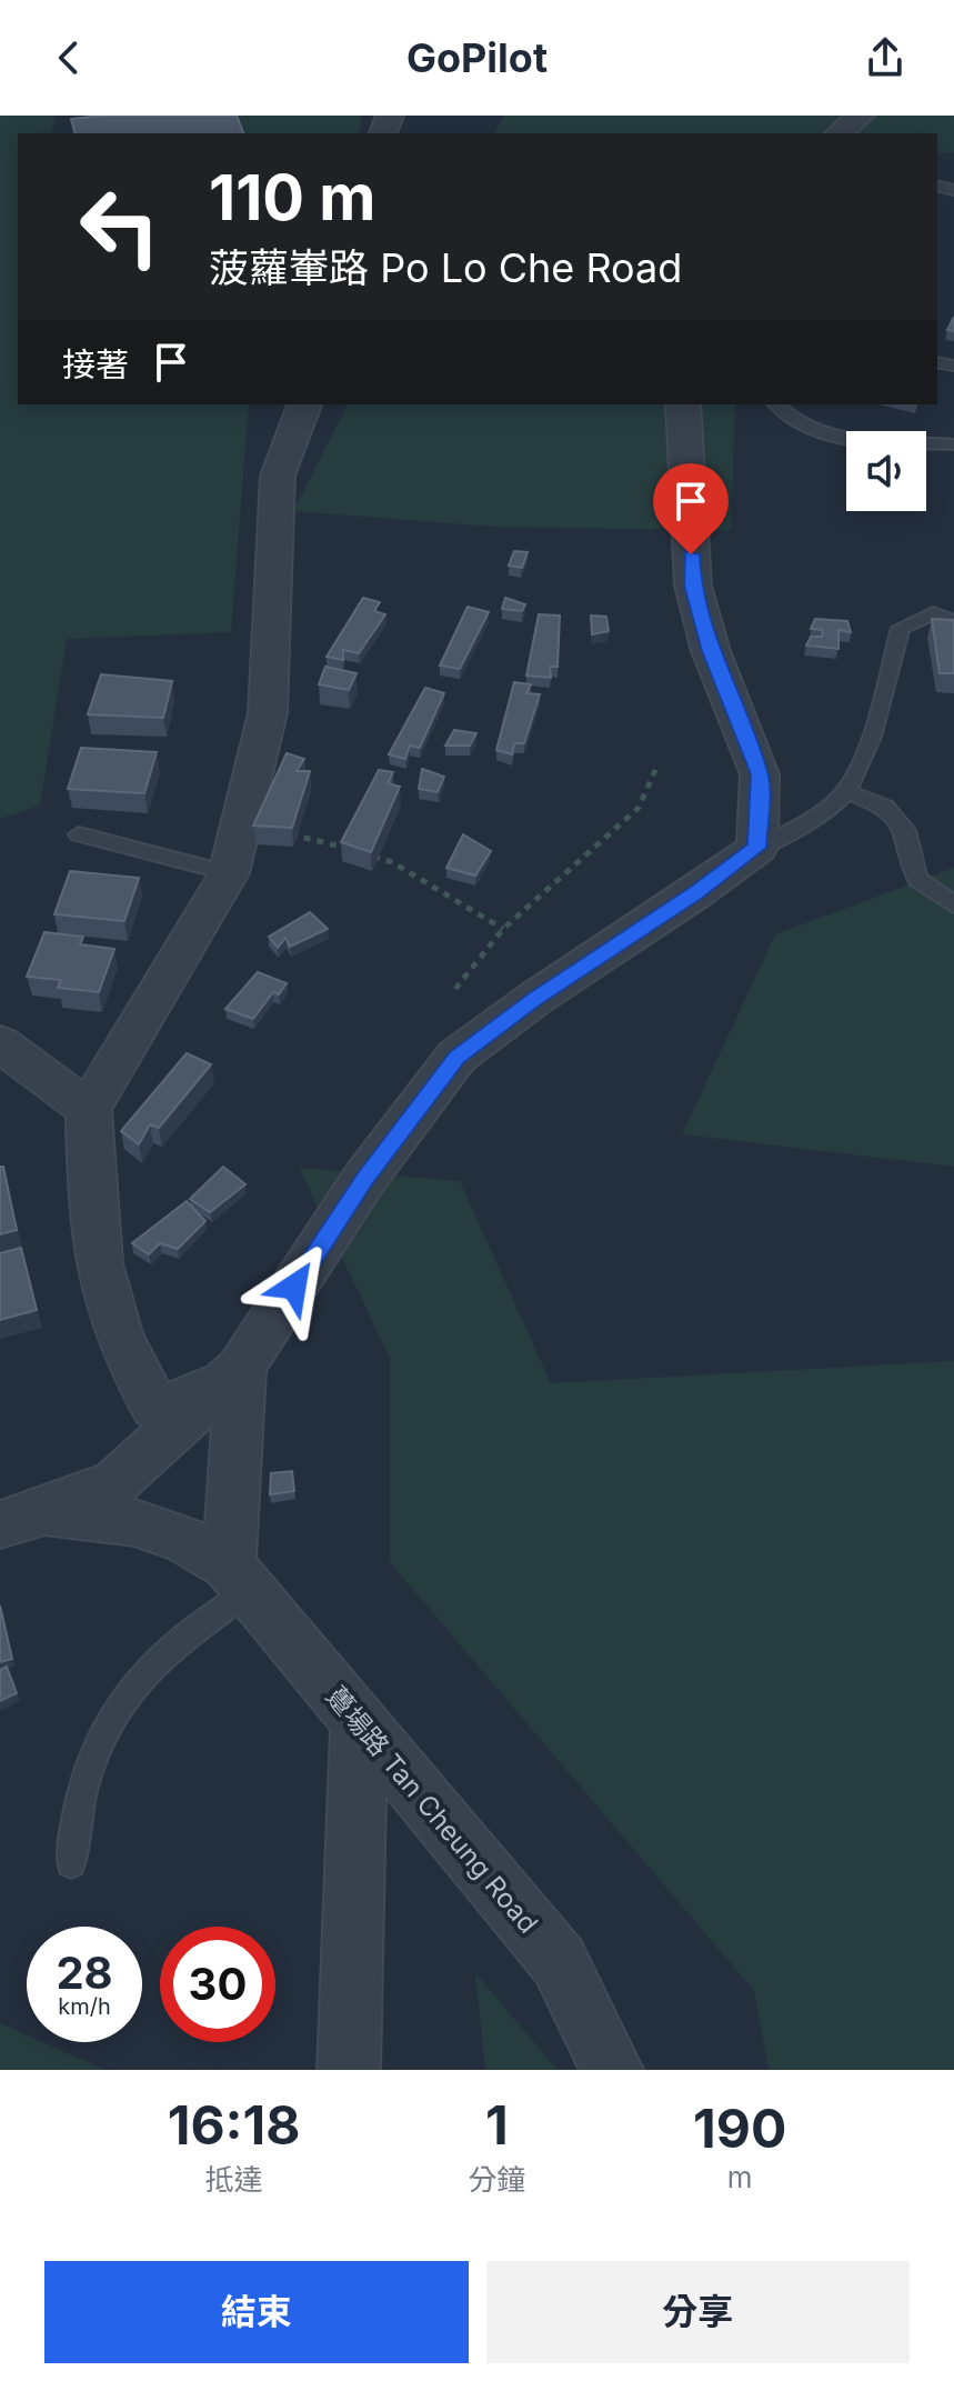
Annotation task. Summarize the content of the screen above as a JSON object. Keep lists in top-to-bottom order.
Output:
{
  "streets": {
    "street": ["躉場路 Tan Cheung Road"]
  },
  "page": {
    "header": "GoPilot",
    "turn": ["110 m", "菠蘿輋路 Po Lo Che Road"],
    "then": "接著",
    "speed": "28 km/h",
    "limit": "30",
    "eta": [
      "16:18",
      "抵達",
      "1",
      "分鐘",
      "190",
      "m"
    ],
    "buttons": ["結束", "分享"]
  }
}
